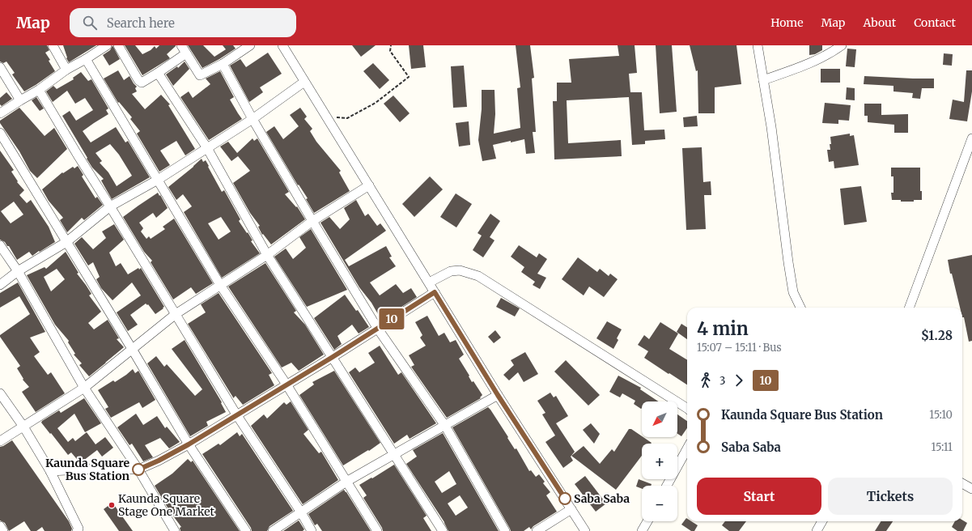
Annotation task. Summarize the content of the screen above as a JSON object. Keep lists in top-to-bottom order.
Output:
{
  "places": ["Kaunda Square Bus Station", "Saba Saba", "Kaunda Square Stage One Market"],
  "lines": ["bus line 10"],
  "north": "bottom left",
  "page": {
    "header": "Map",
    "search": "Search here",
    "nav": [
      "Home",
      "Map",
      "About",
      "Contact"
    ],
    "on_map": "10",
    "heading": ["4 min", "15:07 – 15:11 · Bus", "$1.28"],
    "legs": ["3", "10"],
    "list": [
      {
        "name": "Kaunda Square Bus Station",
        "value": "15:10"
      },
      {
        "name": "Saba Saba",
        "value": "15:11"
      }
    ],
    "map_buttons": ["+", "−"],
    "buttons": ["Start", "Tickets"]
  }
}
